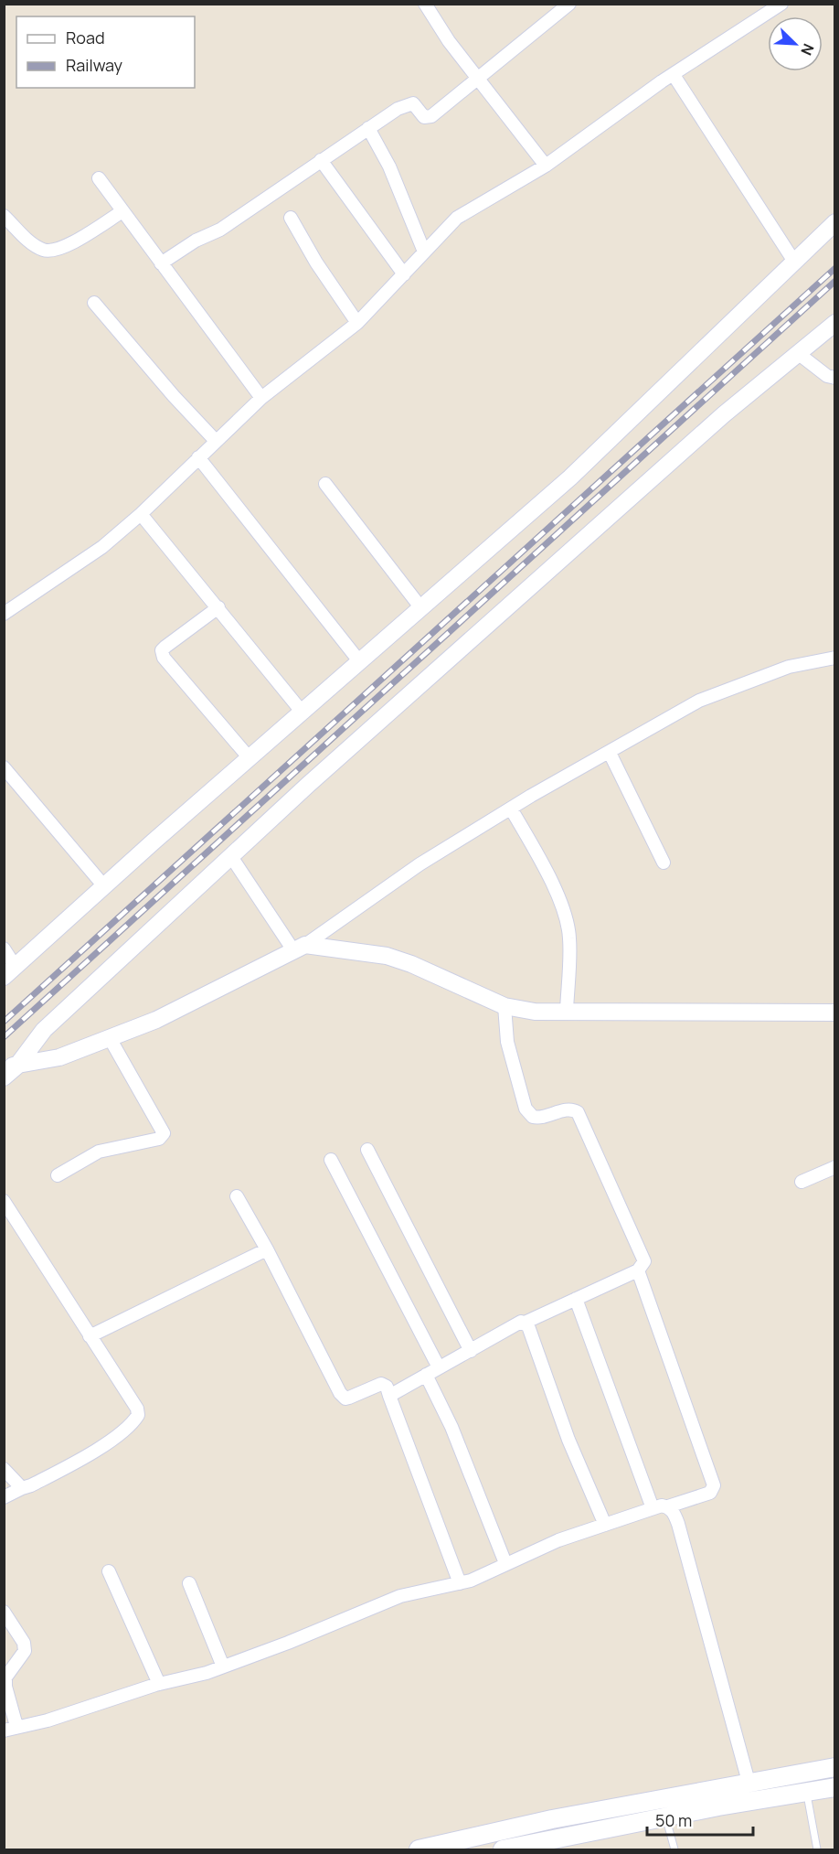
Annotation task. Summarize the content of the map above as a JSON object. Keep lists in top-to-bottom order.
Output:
{
  "legend": ["Road", "Railway"],
  "scale_bar": "50 m",
  "north": "bottom right"
}
